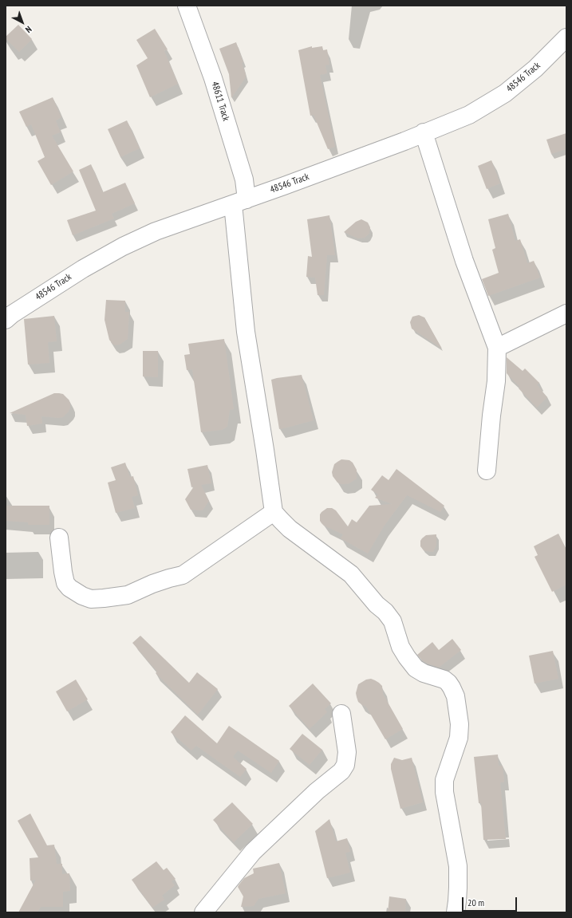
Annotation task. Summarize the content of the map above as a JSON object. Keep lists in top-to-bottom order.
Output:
{
  "streets": {
    "street": ["48546 Track", "48611 Track"]
  },
  "crossings": [
    ["48546 Track", "48611 Track"]
  ],
  "scale_bar": "20 m",
  "north": "bottom right"
}
